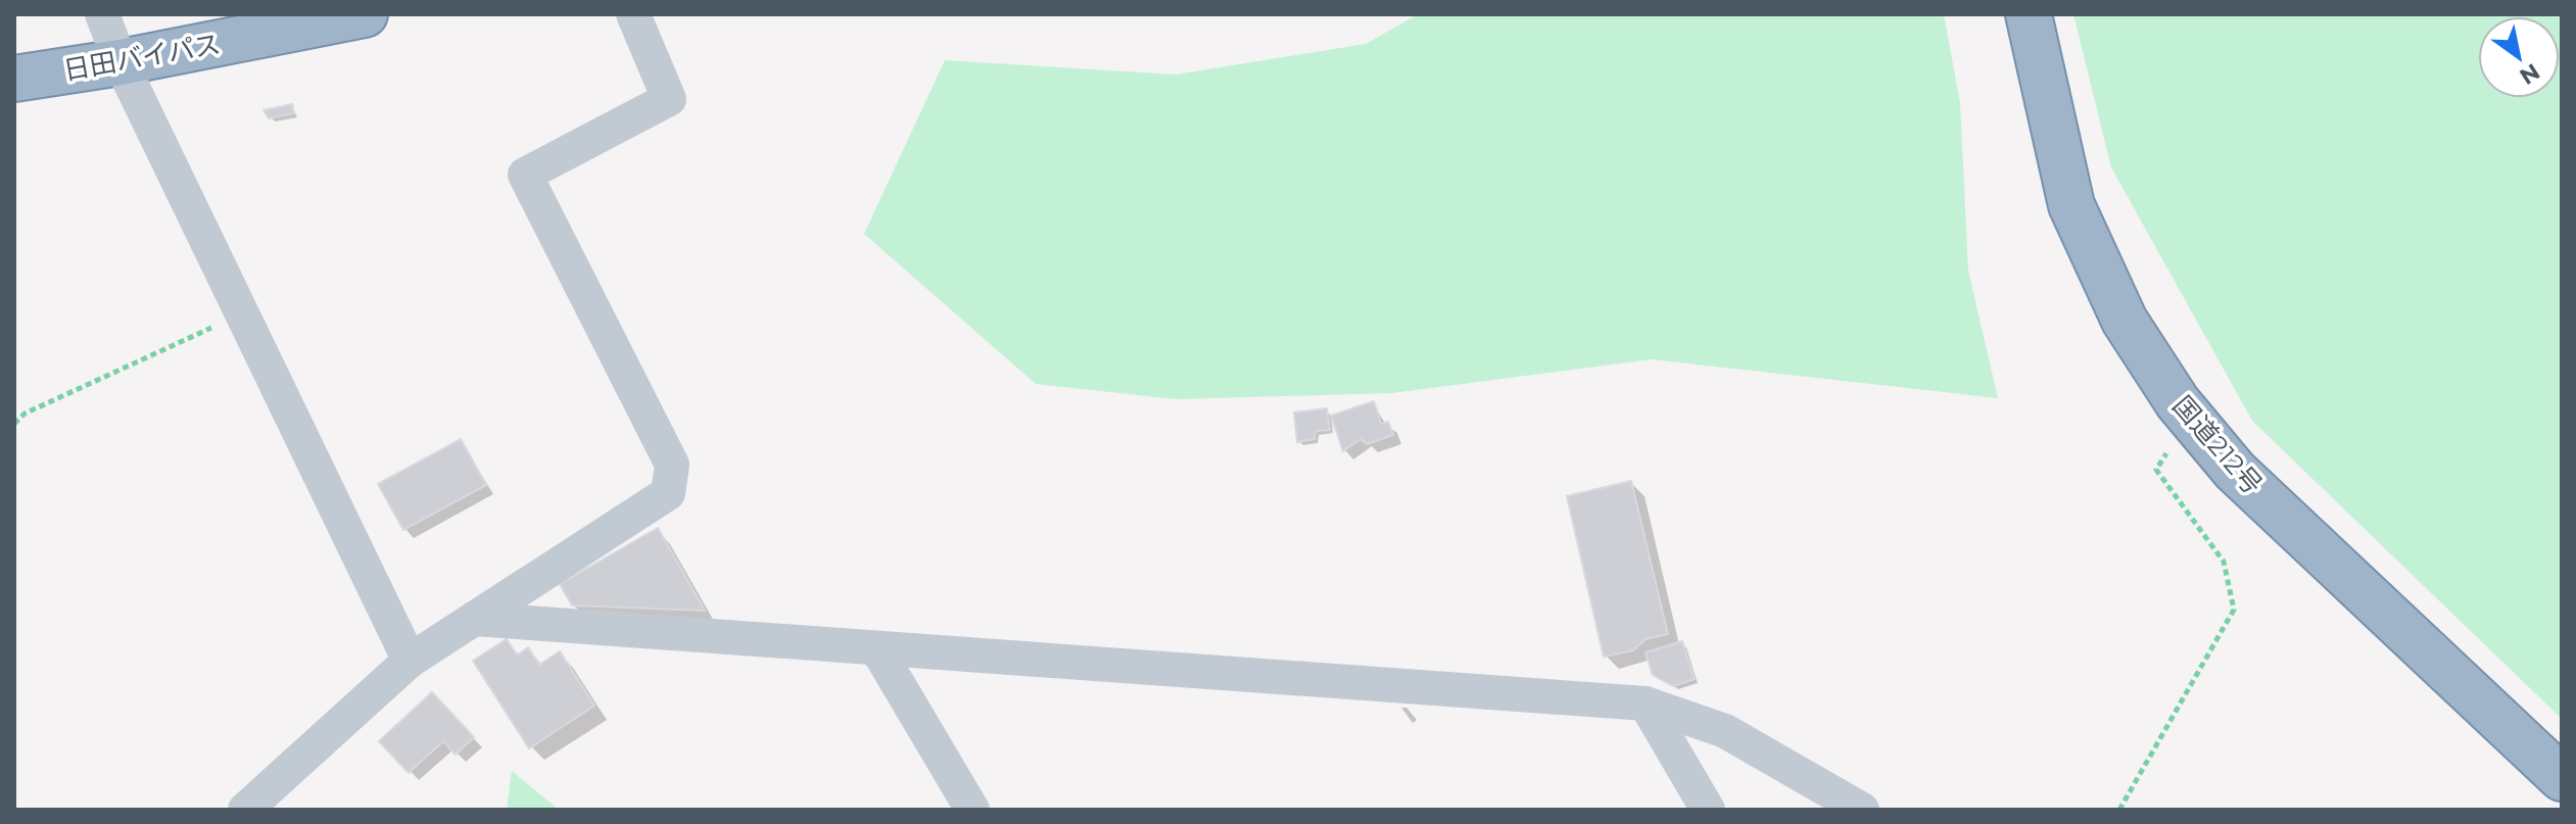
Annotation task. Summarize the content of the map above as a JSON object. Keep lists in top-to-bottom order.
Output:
{
  "streets": {
    "highway": ["日田バイパス", "国道212号"]
  },
  "north": "bottom right"
}
